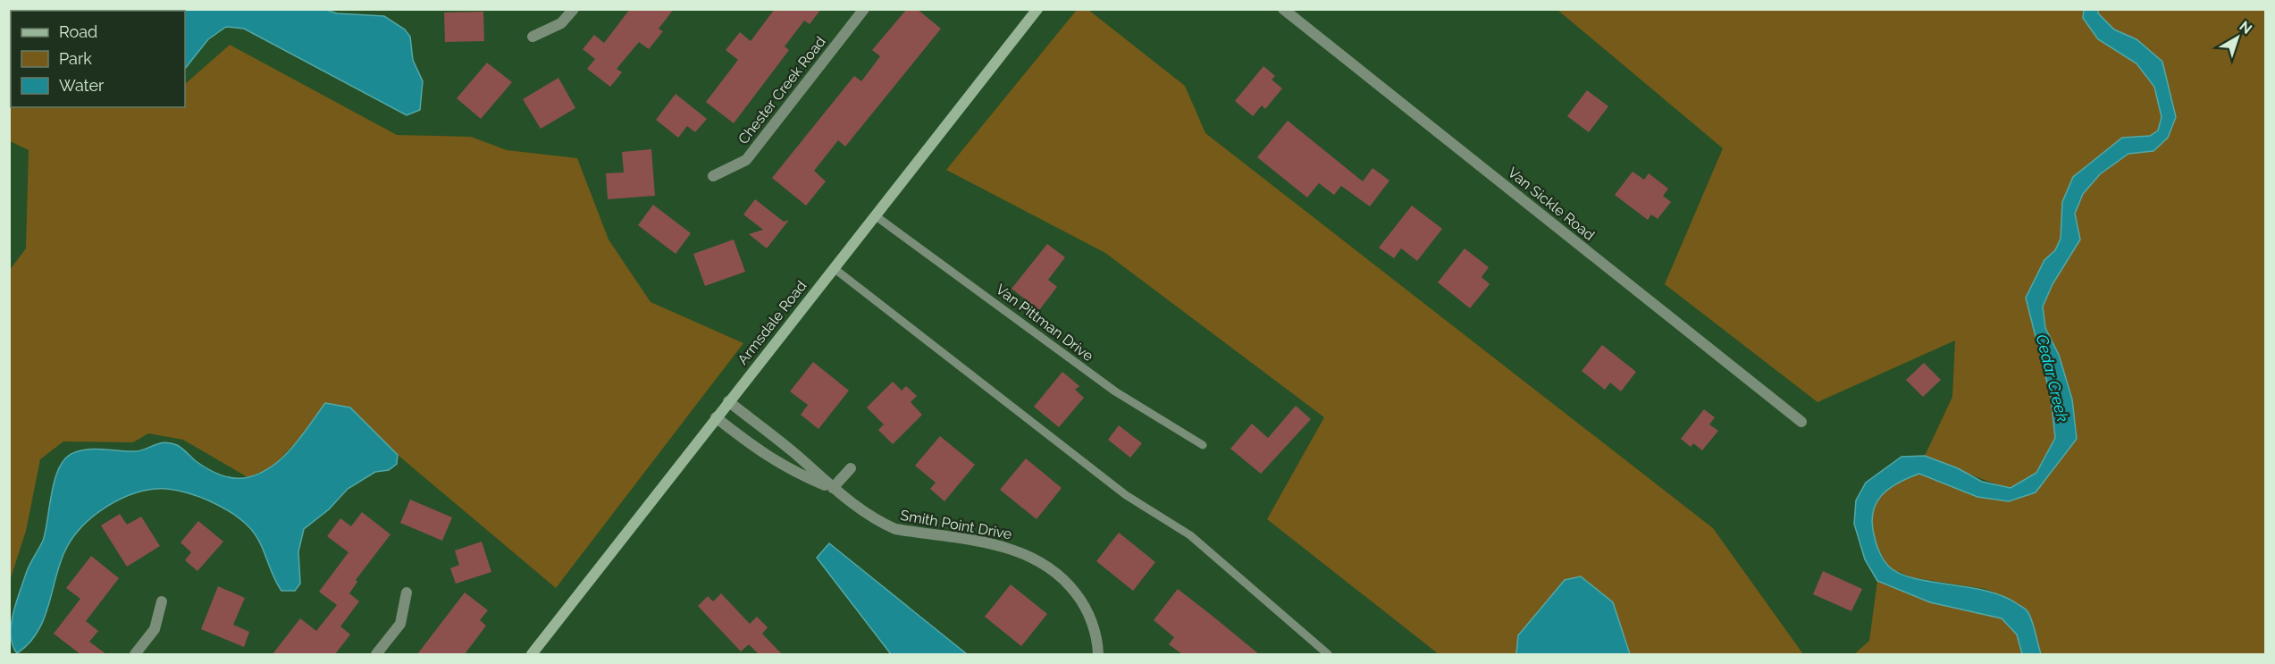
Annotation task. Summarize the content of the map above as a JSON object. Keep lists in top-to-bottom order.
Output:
{
  "streets": {
    "street": [
      "Chester Creek Road",
      "Van Sickle Road",
      "Armsdale Road",
      "Smith Point Drive"
    ],
    "lane": ["Van Pittman Drive"]
  },
  "crossings": [
    ["Armsdale Road", "Van Pittman Drive"],
    ["Armsdale Road", "Smith Point Drive"]
  ],
  "water": ["Cedar Creek"],
  "legend": ["Road", "Park", "Water"],
  "north": "top right"
}
